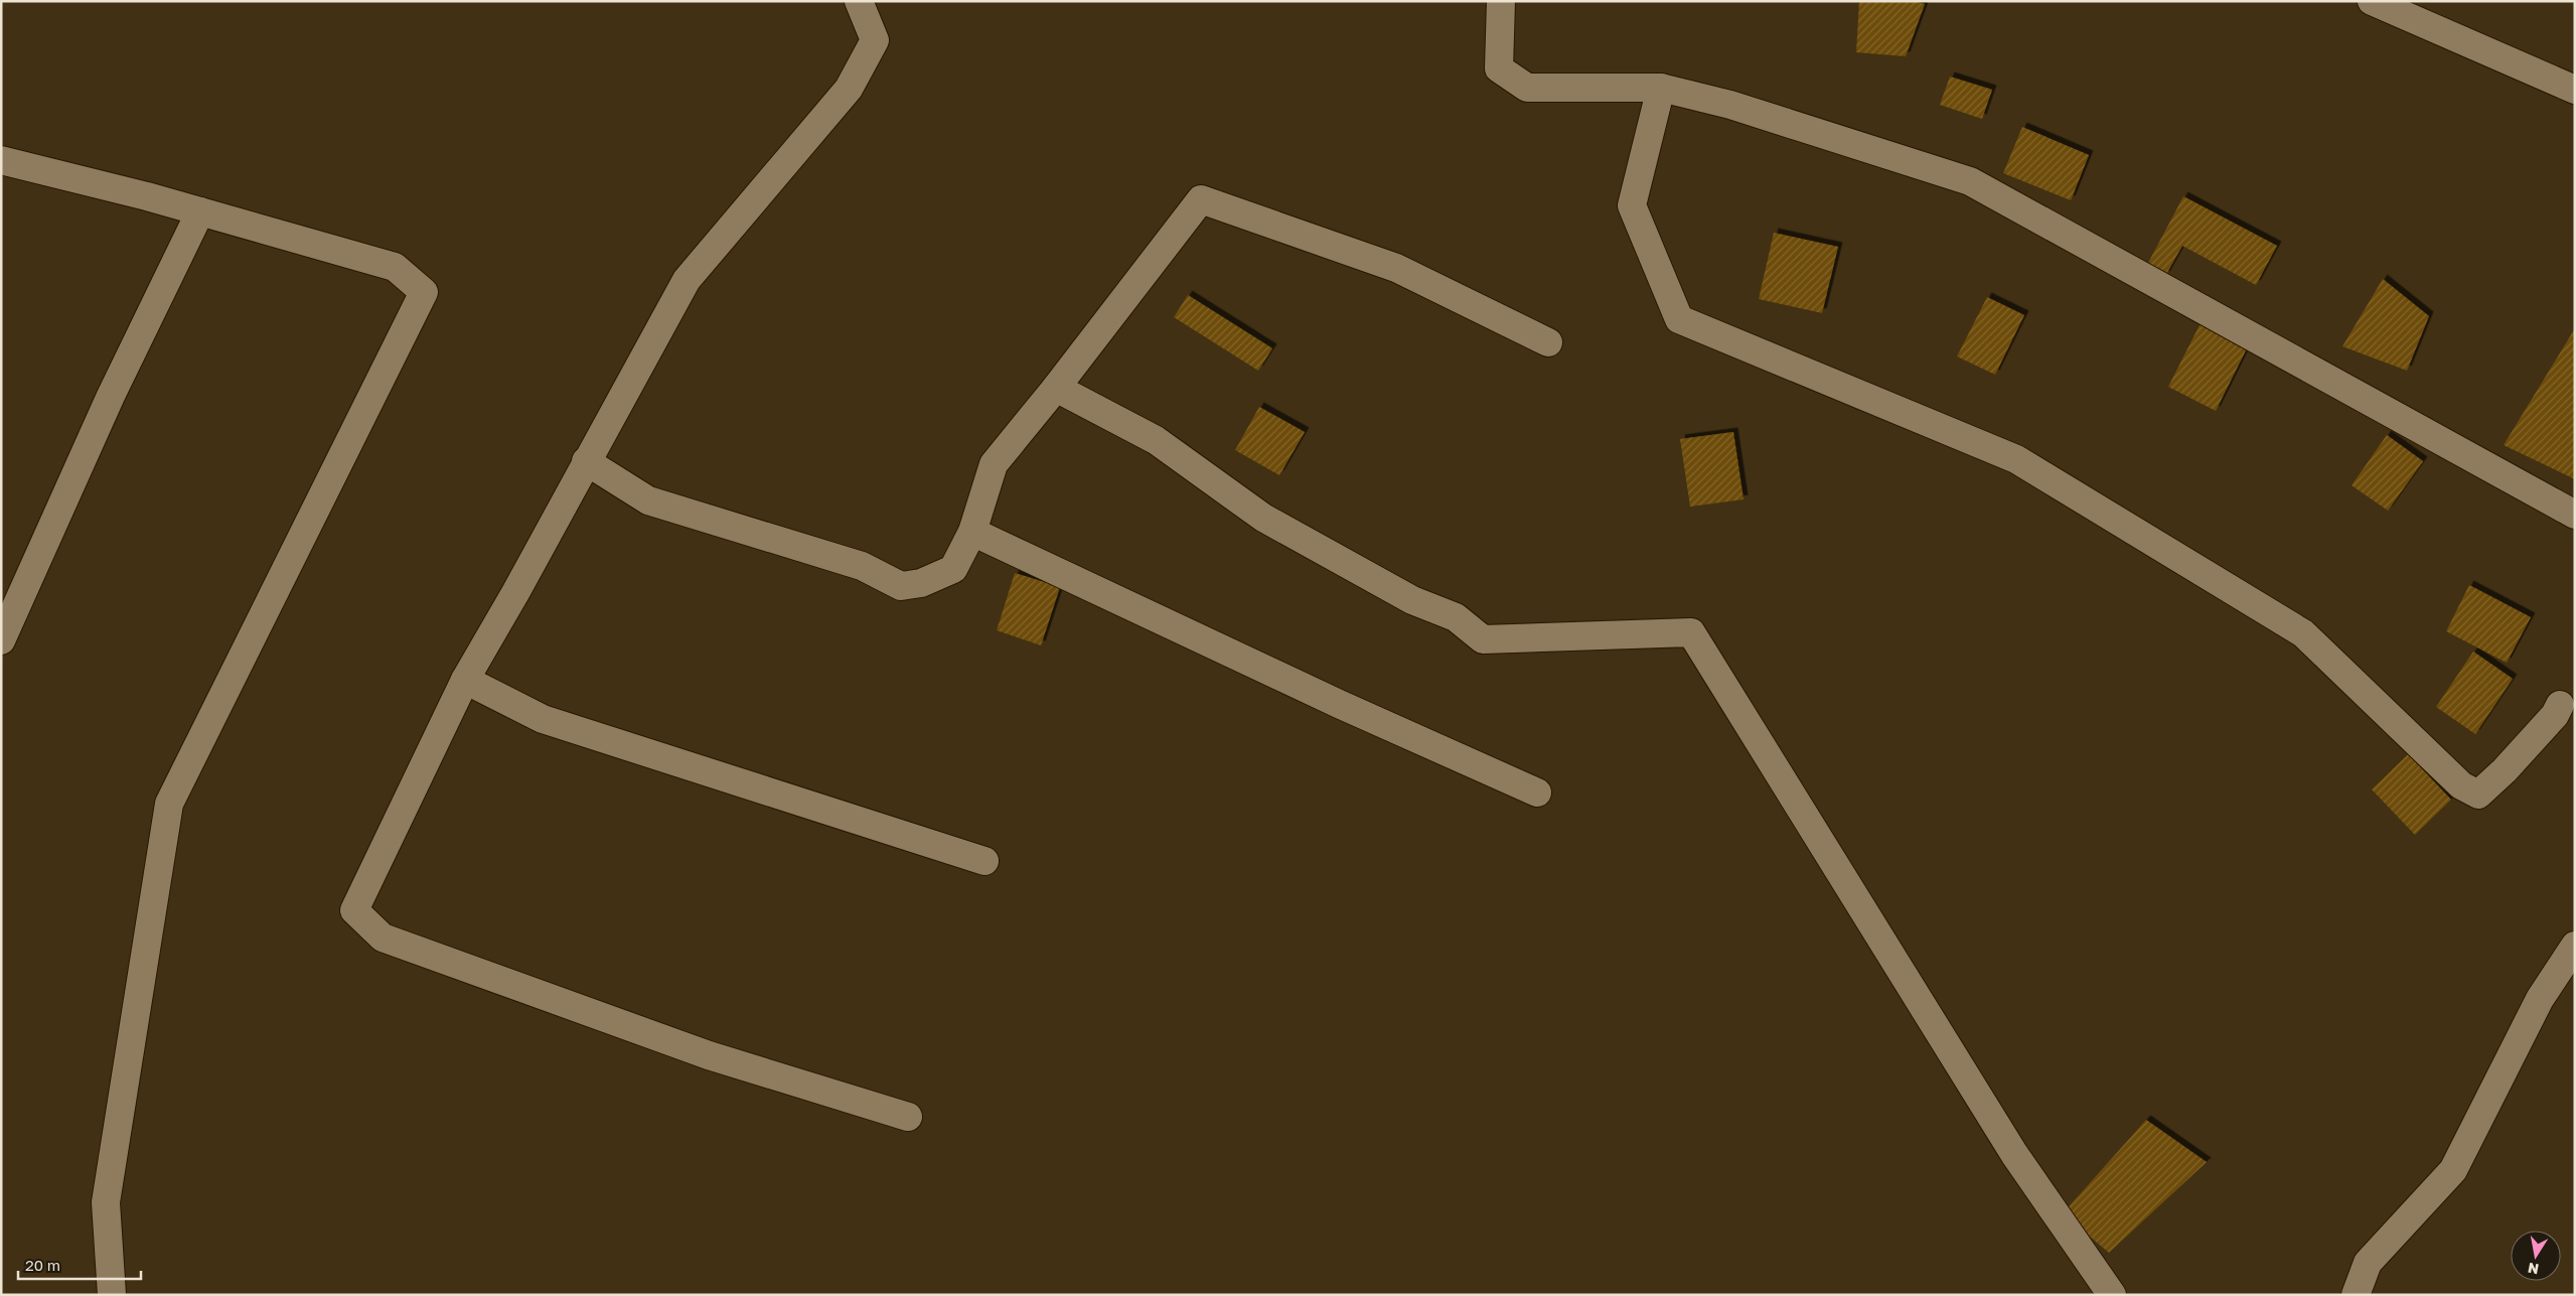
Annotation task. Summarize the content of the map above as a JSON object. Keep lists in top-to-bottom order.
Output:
{
  "scale_bar": "20 m",
  "north": "bottom"
}
